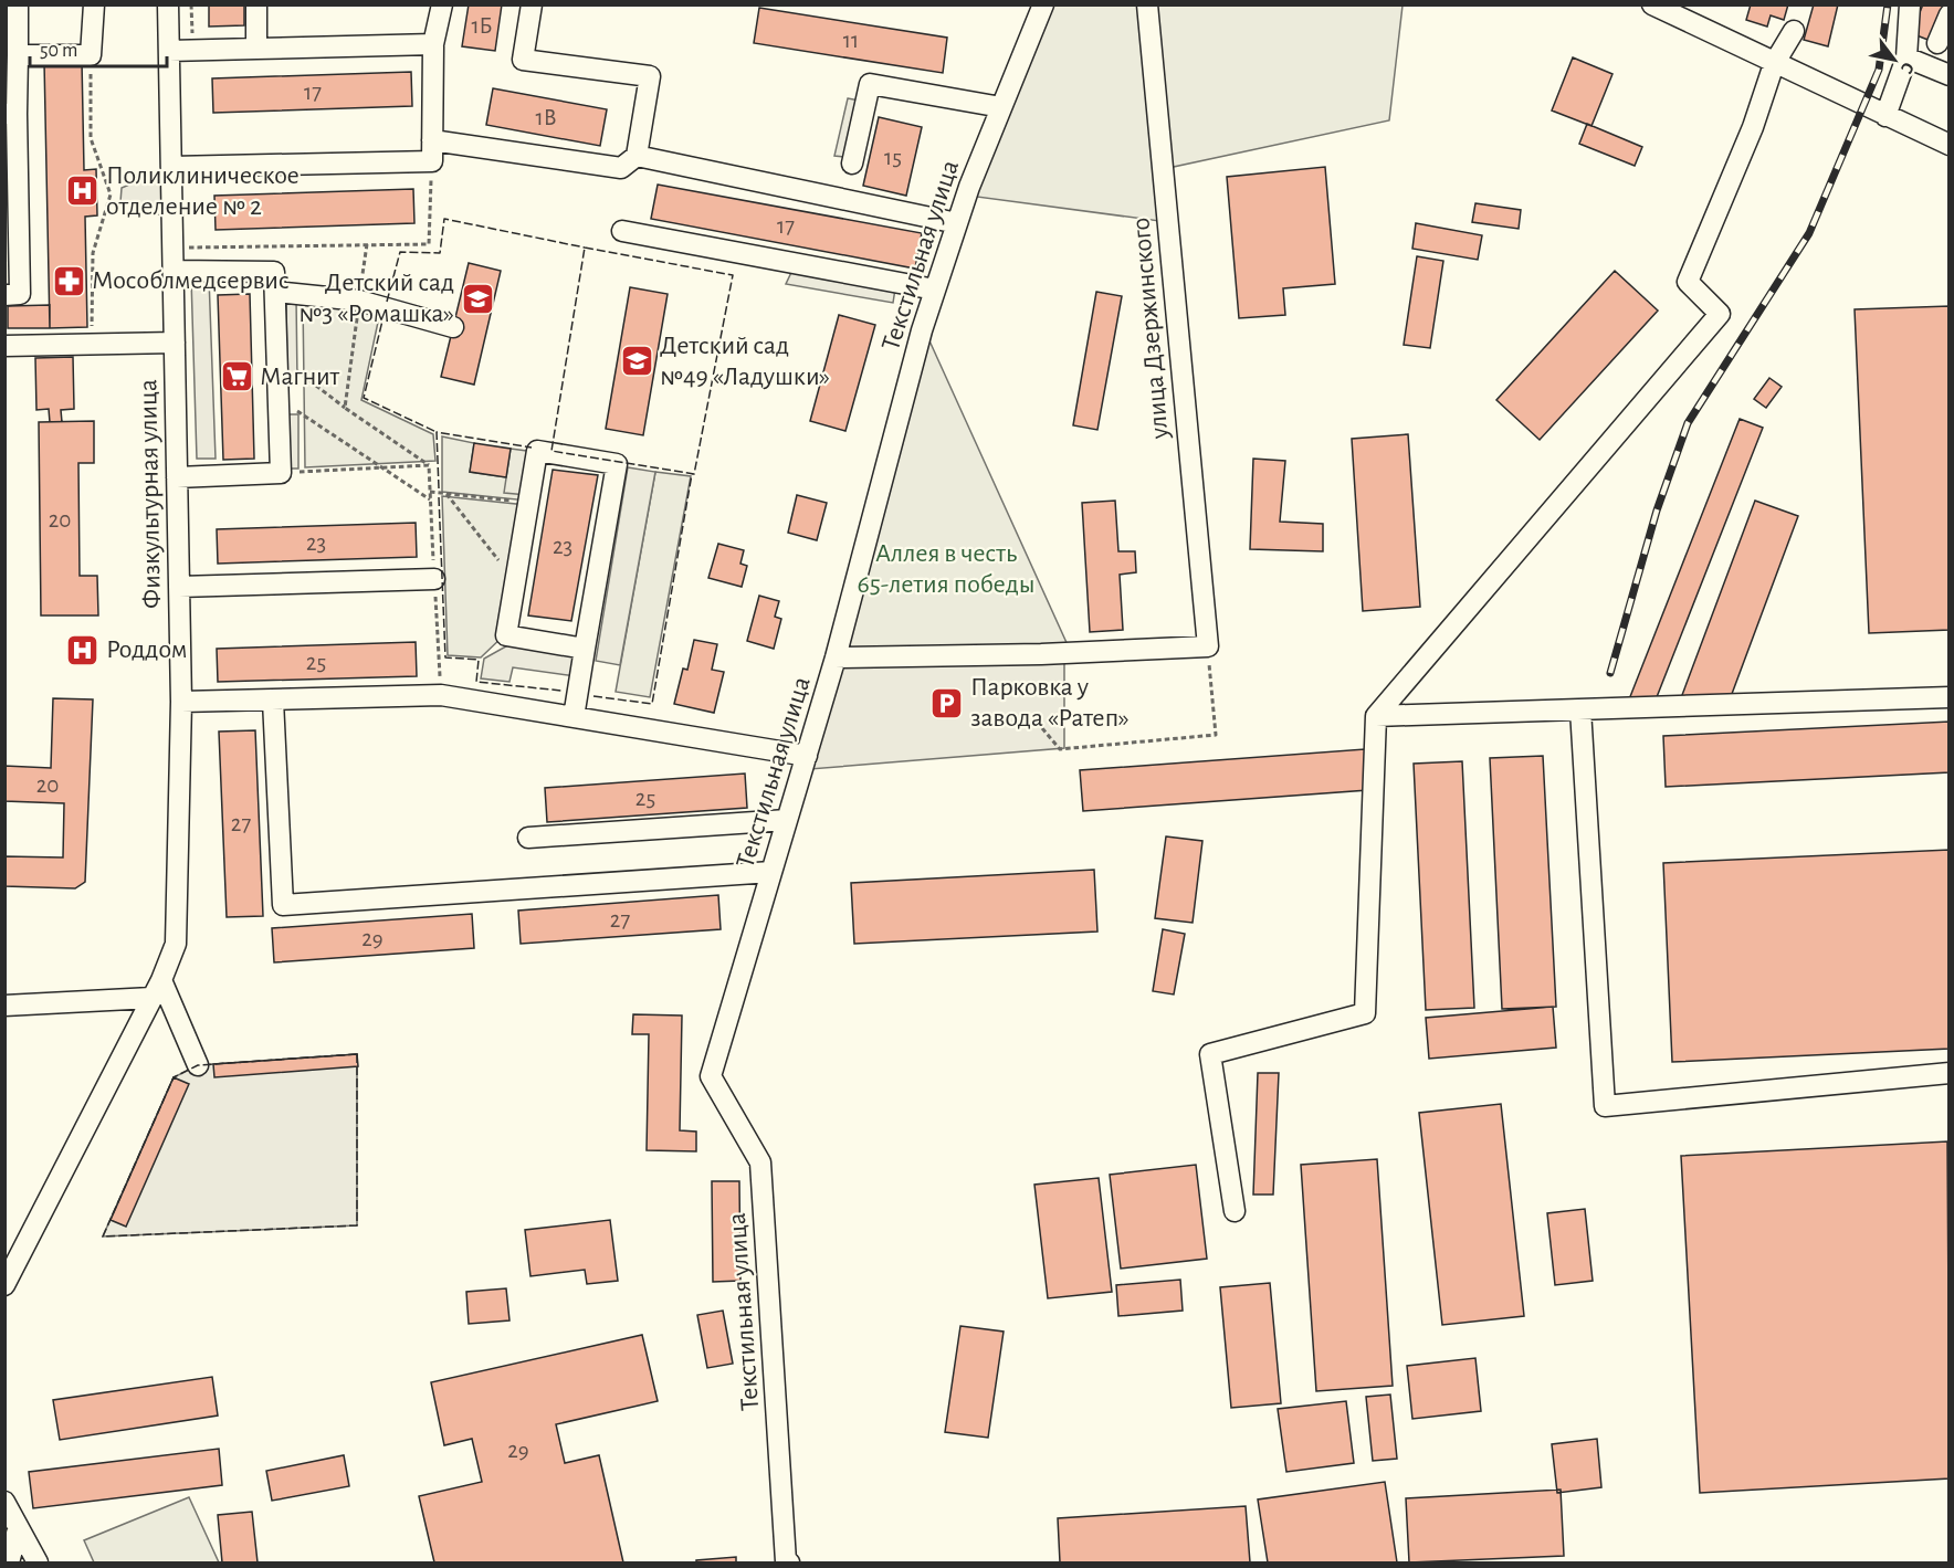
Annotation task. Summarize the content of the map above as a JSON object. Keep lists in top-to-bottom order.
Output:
{
  "streets": {
    "street": ["Текстильная улица", "улица Дзержинского", "Физкультурная улица"]
  },
  "parks": ["Аллея в честь 65-летия победы"],
  "places": {
    "hospital": ["Поликлиническое отделение № 2", "Роддом"],
    "pharmacy": ["Мособлмедсервис"],
    "school or university": ["Детский сад №3 «Ромашка»", "Детский сад №49 «Ладушки»"],
    "supermarket": ["Магнит"],
    "parking": ["Парковка у завода «Ратеп»"]
  },
  "house_numbers": [
    "1Б",
    "11",
    "17",
    "1В",
    "15",
    "17",
    "20",
    "23",
    "23",
    "25",
    "20",
    "25",
    "27",
    "27",
    "29",
    "29"
  ],
  "scale_bar": "50 m",
  "north": "bottom right"
}
